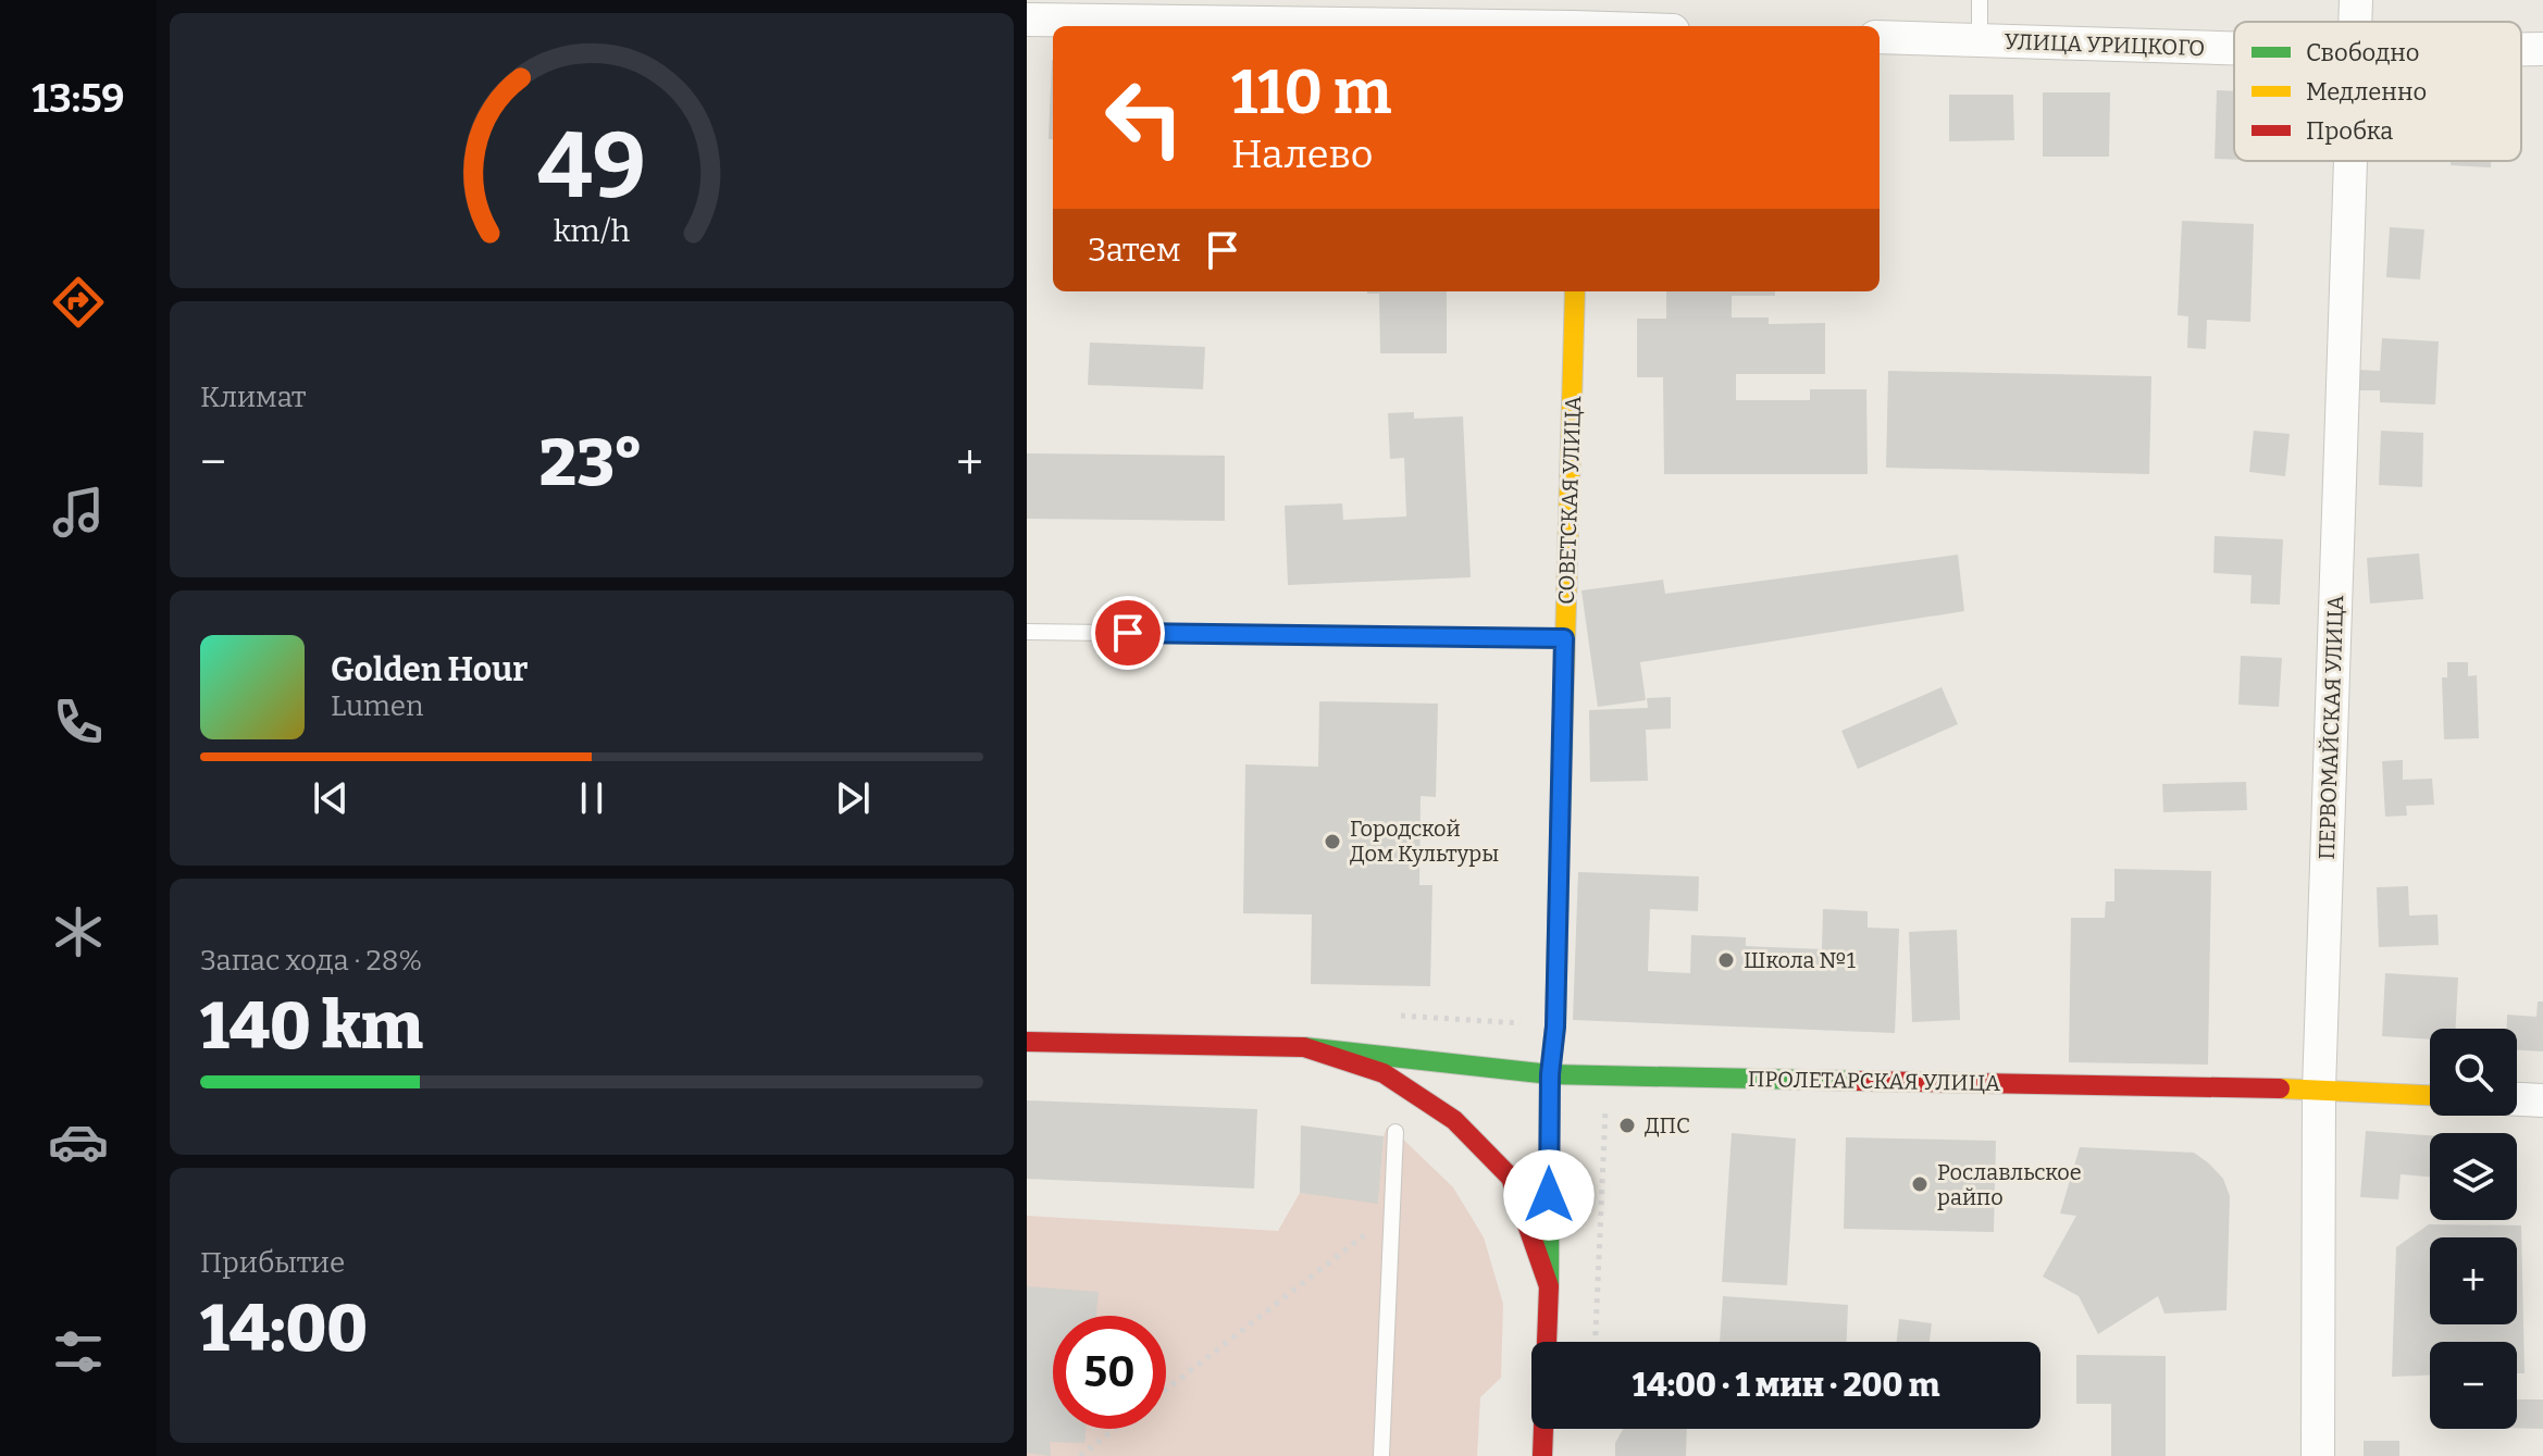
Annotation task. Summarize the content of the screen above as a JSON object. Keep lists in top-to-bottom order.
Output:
{
  "streets": {
    "street": [
      "УЛИЦА УРИЦКОГО",
      "СОВЕТСКАЯ УЛИЦА",
      "ПЕРВОМАЙСКАЯ УЛИЦА",
      "ПРОЛЕТАРСКАЯ УЛИЦА"
    ]
  },
  "crossings": [
    ["СОВЕТСКАЯ УЛИЦА", "ПРОЛЕТАРСКАЯ УЛИЦА"],
    ["ПЕРВОМАЙСКАЯ УЛИЦА", "ПРОЛЕТАРСКАЯ УЛИЦА"]
  ],
  "places": [
    "Городской Дом Культуры",
    "Школа №1",
    "ДПС",
    "Рославльское райпо"
  ],
  "legend": ["Свободно", "Медленно", "Пробка"],
  "page": {
    "tabs": "13:59",
    "turn": ["110 m", "Налево"],
    "then": "Затем",
    "tile": [
      "Климат",
      ["Запас хода · 28%", "140 km"],
      ["Прибытие", "14:00"]
    ],
    "heat": ["−", "23°", "+"],
    "song": ["Golden Hour", "Lumen"],
    "map_buttons": ["+", "−"],
    "limit": "50",
    "trip": "14:00 · 1 мин · 200 m",
    "gauge": ["49", "km/h"]
  }
}
